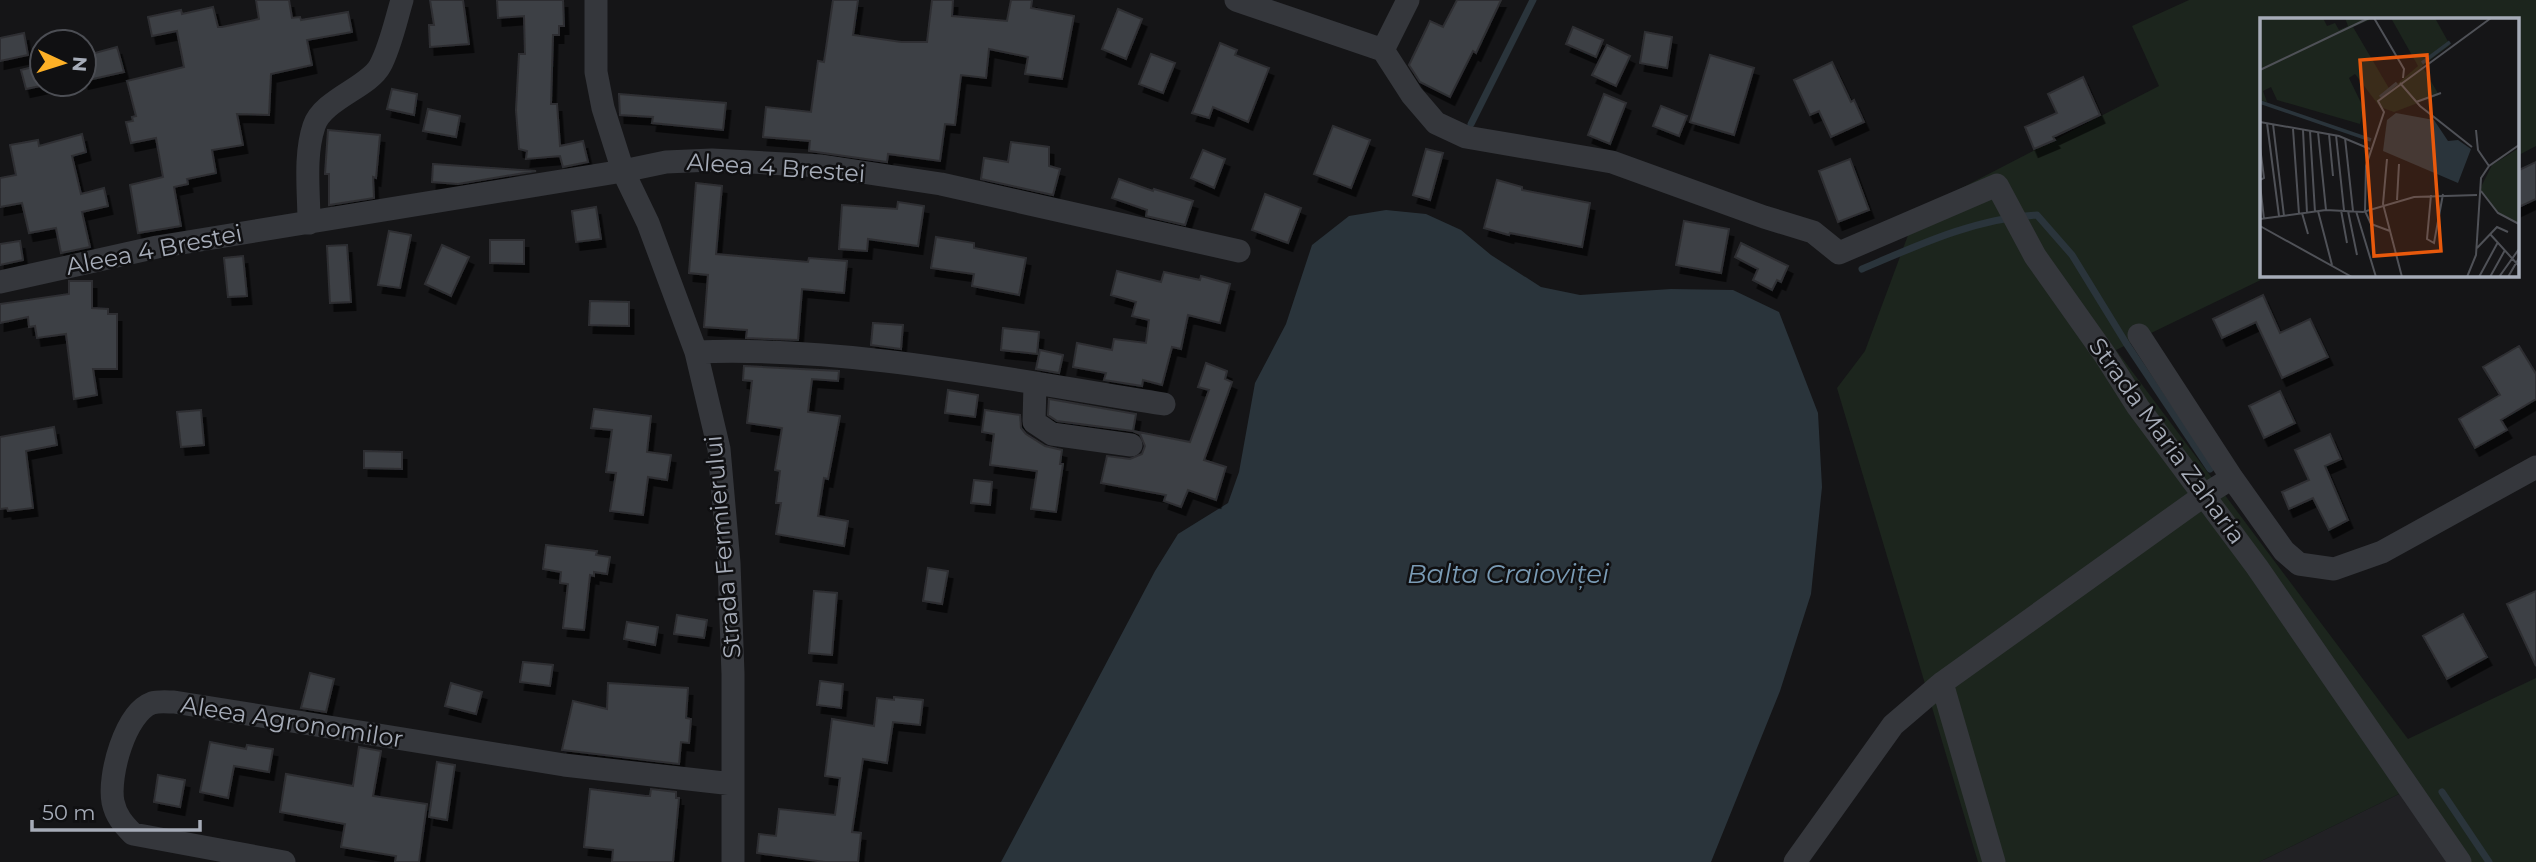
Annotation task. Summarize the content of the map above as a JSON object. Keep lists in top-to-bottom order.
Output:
{
  "streets": {
    "street": [
      "Aleea 4 Brestei",
      "Strada Maria Zaharia",
      "Strada Fermierului",
      "Aleea Agronomilor"
    ]
  },
  "crossings": [
    ["Aleea 4 Brestei", "Strada Fermierului"],
    ["Strada Fermierului", "Aleea Agronomilor"]
  ],
  "water": ["Balta Craioviței"],
  "scale_bar": "50 m",
  "north": "right"
}
